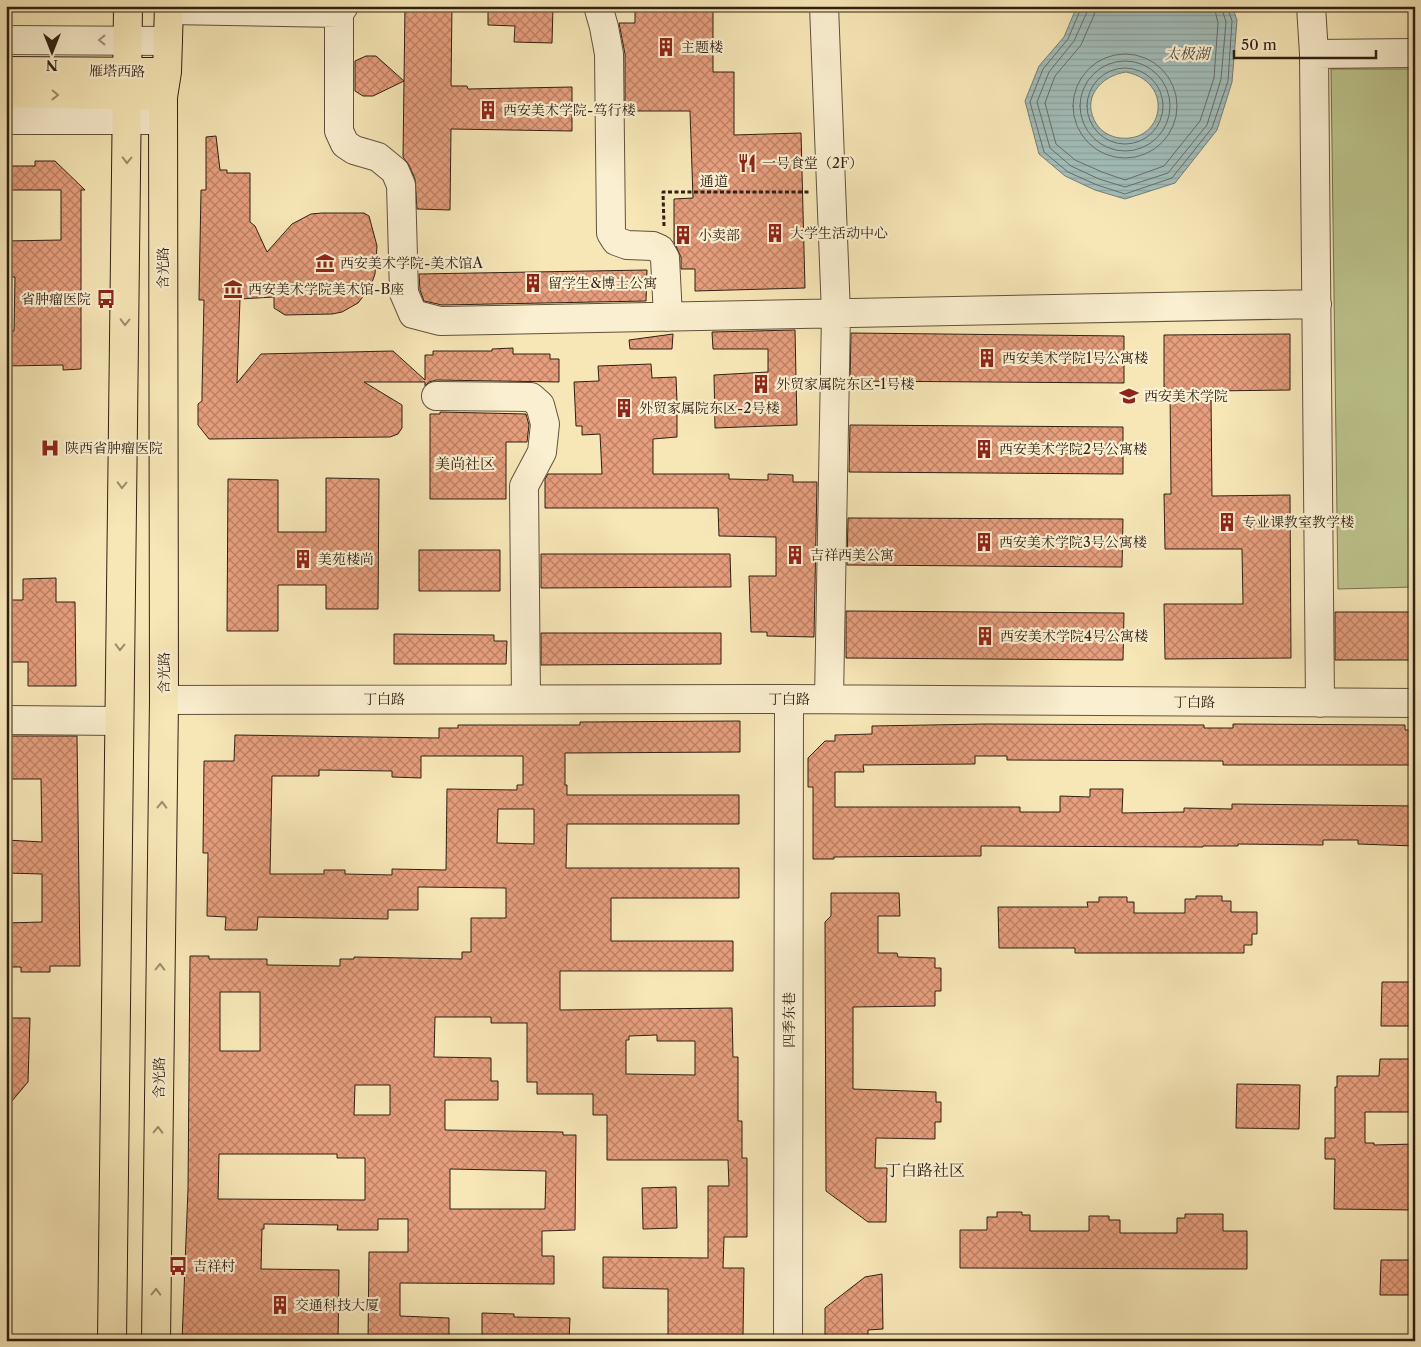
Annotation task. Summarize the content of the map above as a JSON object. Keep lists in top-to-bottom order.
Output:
{
  "streets": {
    "main road": ["雁塔西路", "含光路"],
    "street": ["丁白路", "四季东巷"],
    "path": ["通道"]
  },
  "crossings": [
    ["雁塔西路", "含光路"],
    ["含光路", "丁白路"],
    ["丁白路", "四季东巷"]
  ],
  "districts": ["美尚社区", "丁白路社区"],
  "water": ["太极湖"],
  "places": {
    "building": [
      "主题楼",
      "西安美术学院-笃行楼",
      "大学生活动中心",
      "小卖部",
      "留学生&博士公寓",
      "西安美术学院1号公寓楼",
      "外贸家属院东区-1号楼",
      "外贸家属院东区-2号楼",
      "西安美术学院2号公寓楼",
      "专业课教室教学楼",
      "西安美术学院3号公寓楼",
      "吉祥西美公寓",
      "美苑楼尚",
      "西安美术学院4号公寓楼",
      "交通科技大厦"
    ],
    "restaurant": ["一号食堂（2F）"],
    "museum": ["西安美术学院-美术馆A", "西安美术学院美术馆-B座"],
    "bus stop": ["省肿瘤医院", "吉祥村"],
    "school or university": ["西安美术学院"],
    "hospital": ["陕西省肿瘤医院"]
  },
  "scale_bar": "50 m",
  "north": "bottom"
}
